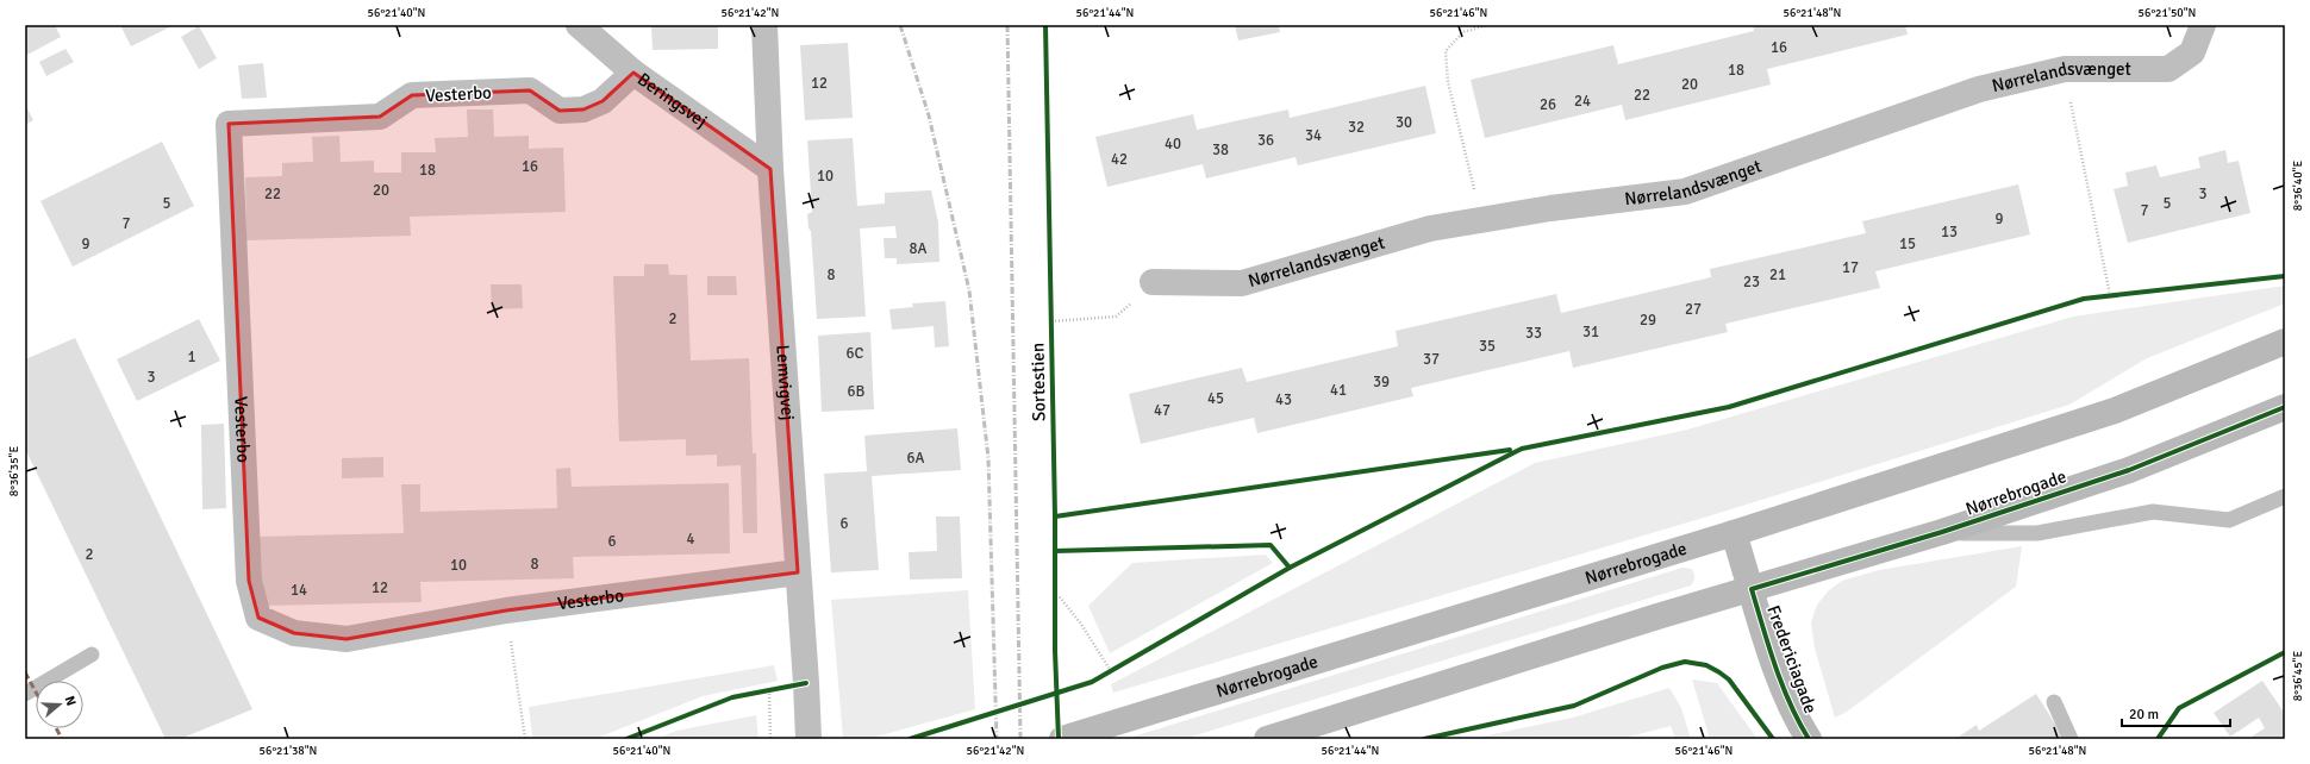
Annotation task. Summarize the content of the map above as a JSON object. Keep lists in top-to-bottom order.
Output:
{
  "streets": {
    "street": [
      "Nørrelandsvænget",
      "Vesterbo",
      "Beringsvej",
      "Lemvigvej",
      "Nørrebrogade",
      "Fredericiagade"
    ],
    "cycle path": ["Sortestien"]
  },
  "crossings": [
    ["Vesterbo", "Beringsvej"],
    ["Vesterbo", "Lemvigvej"],
    ["Beringsvej", "Lemvigvej"],
    ["Nørrebrogade", "Fredericiagade"]
  ],
  "house_numbers": [
    "16",
    "18",
    "12",
    "20",
    "22",
    "24",
    "26",
    "30",
    "32",
    "34",
    "36",
    "40",
    "38",
    "42",
    "16",
    "18",
    "10",
    "20",
    "22",
    "3",
    "5",
    "5",
    "7",
    "9",
    "7",
    "13",
    "9",
    "15",
    "8A",
    "17",
    "8",
    "21",
    "23",
    "27",
    "2",
    "29",
    "31",
    "33",
    "35",
    "6C",
    "1",
    "37",
    "3",
    "39",
    "41",
    "6B",
    "45",
    "43",
    "47",
    "6A",
    "6",
    "4",
    "6",
    "2",
    "8",
    "10",
    "12",
    "14"
  ],
  "scale_bar": "20 m",
  "north": "right",
  "coordinates": [
    "56°21'40\"N",
    "56°21'42\"N",
    "56°21'44\"N",
    "56°21'46\"N",
    "56°21'48\"N",
    "56°21'50\"N",
    "8°36'40\"E",
    "8°36'35\"E",
    "8°36'45\"E",
    "56°21'38\"N"
  ]
}
